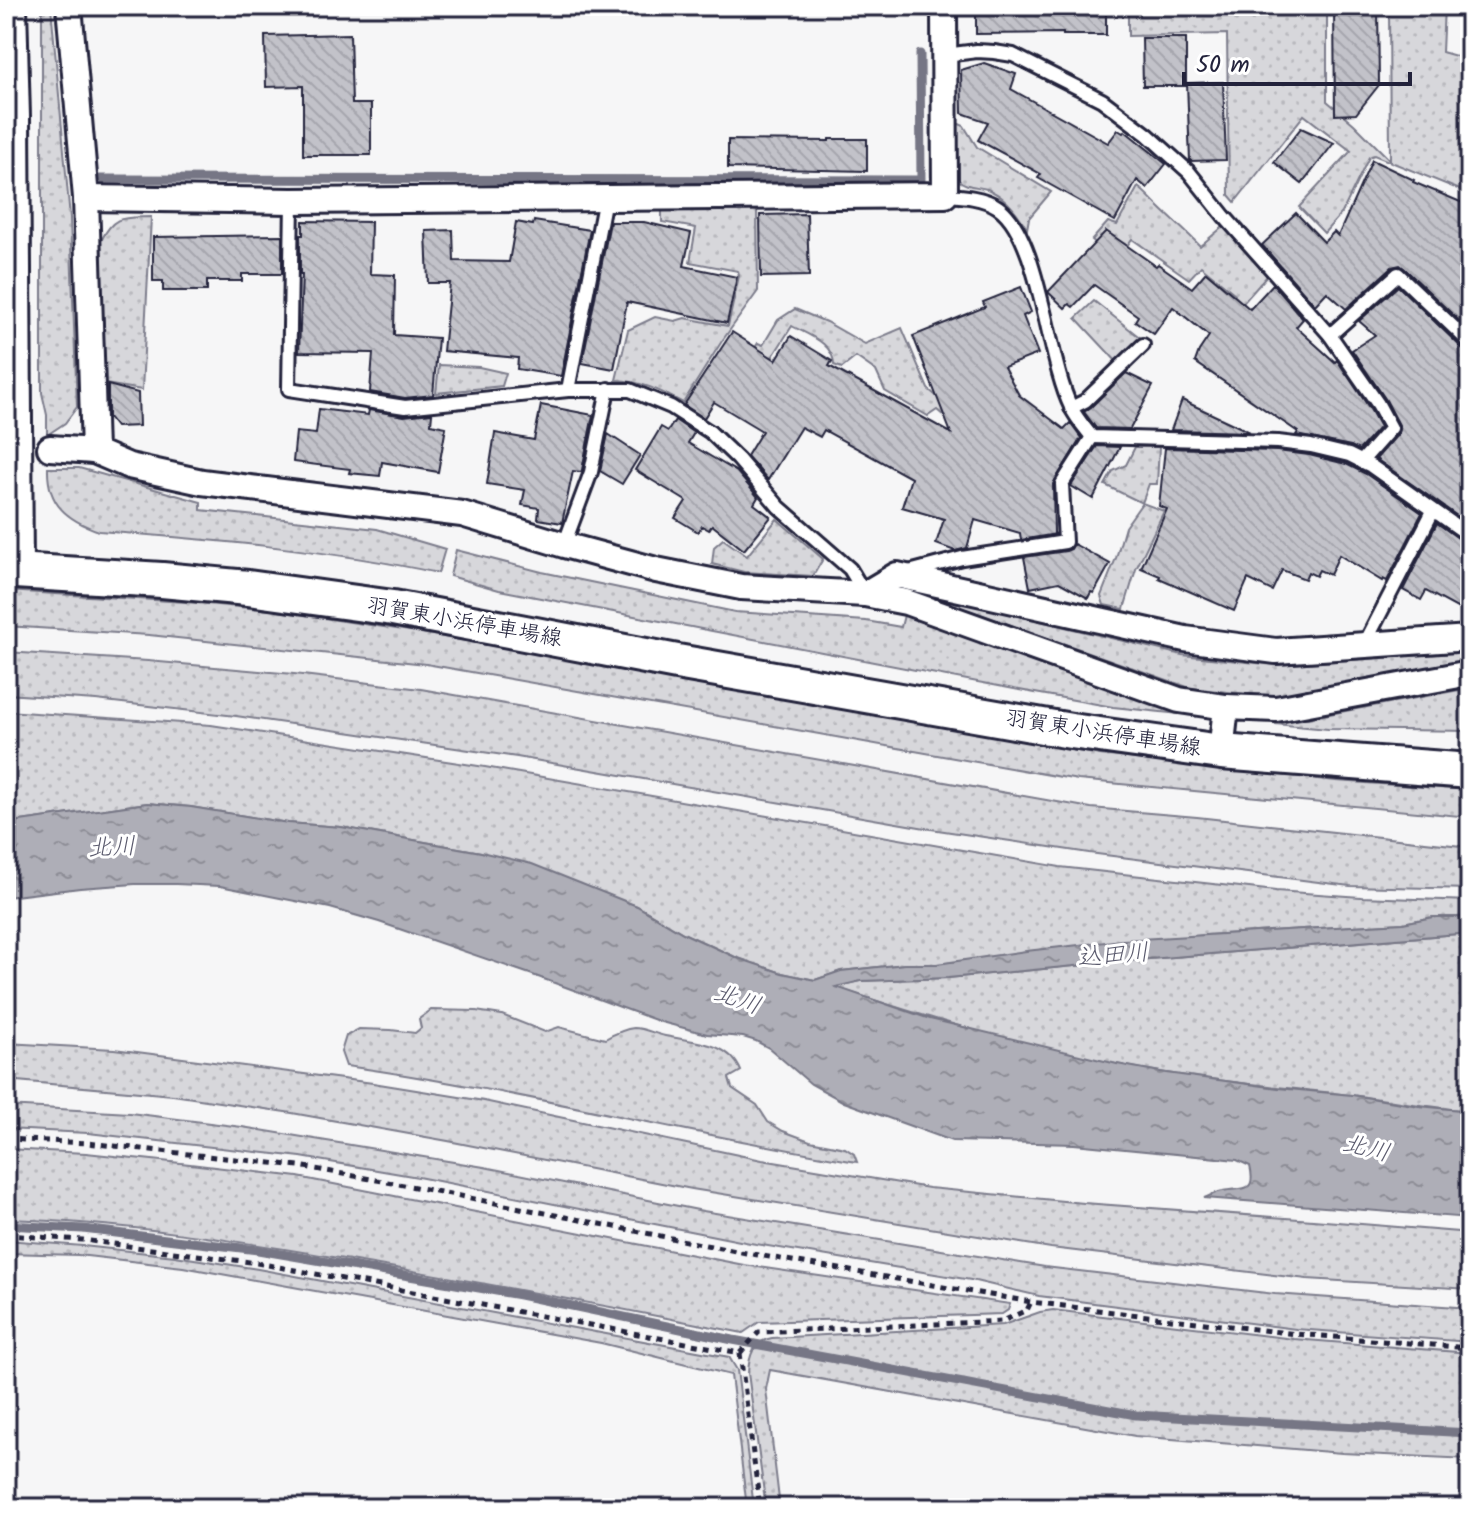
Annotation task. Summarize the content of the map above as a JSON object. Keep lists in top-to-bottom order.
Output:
{
  "streets": {
    "main road": ["羽賀東小浜停車場線"]
  },
  "water": ["北川", "込田川"],
  "scale_bar": "50 m"
}
